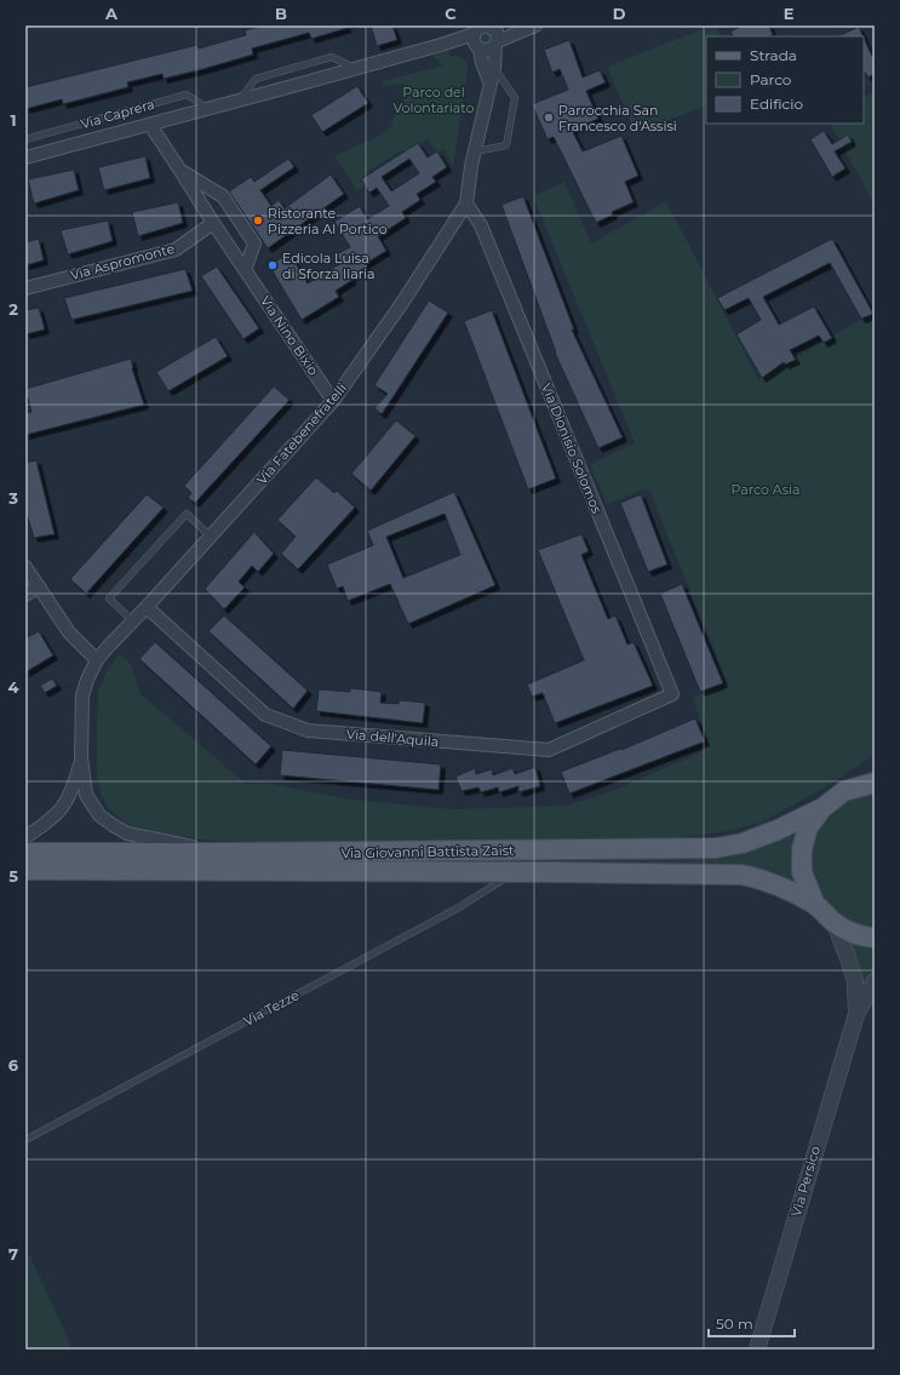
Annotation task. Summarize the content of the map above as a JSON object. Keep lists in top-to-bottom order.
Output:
{
  "streets": {
    "main road": ["Via Giovanni Battista Zaist"],
    "street": [
      "Via Caprera",
      "Via Aspromonte",
      "Via Nino Bixio",
      "Via Fatebenefratelli",
      "Via Dionisio Solomos",
      "Via dell'Aquila",
      "Via Persico"
    ],
    "lane": ["Via Tezze"]
  },
  "crossings": [
    ["Via Caprera", "Via Nino Bixio"],
    ["Via Caprera", "Via Fatebenefratelli"],
    ["Via Aspromonte", "Via Nino Bixio"],
    ["Via Nino Bixio", "Via Fatebenefratelli"],
    ["Via Fatebenefratelli", "Via Dionisio Solomos"],
    ["Via Fatebenefratelli", "Via dell'Aquila"],
    ["Via Fatebenefratelli", "Via Giovanni Battista Zaist"],
    ["Via Dionisio Solomos", "Via dell'Aquila"],
    ["Via Giovanni Battista Zaist", "Via Tezze"],
    ["Via Giovanni Battista Zaist", "Via Persico"]
  ],
  "parks": ["Parco del Volontariato", "Parco Asia"],
  "places": ["Parrocchia San Francesco d'Assisi", "Ristorante Pizzeria Al Portico", "Edicola Luisa di Sforza Ilaria"],
  "legend": ["Strada", "Parco", "Edificio"],
  "scale_bar": "50 m",
  "grid": {
    "columns": [
      "A",
      "B",
      "C",
      "D",
      "E"
    ],
    "rows": [
      "1",
      "2",
      "3",
      "4",
      "5",
      "6",
      "7"
    ]
  }
}
